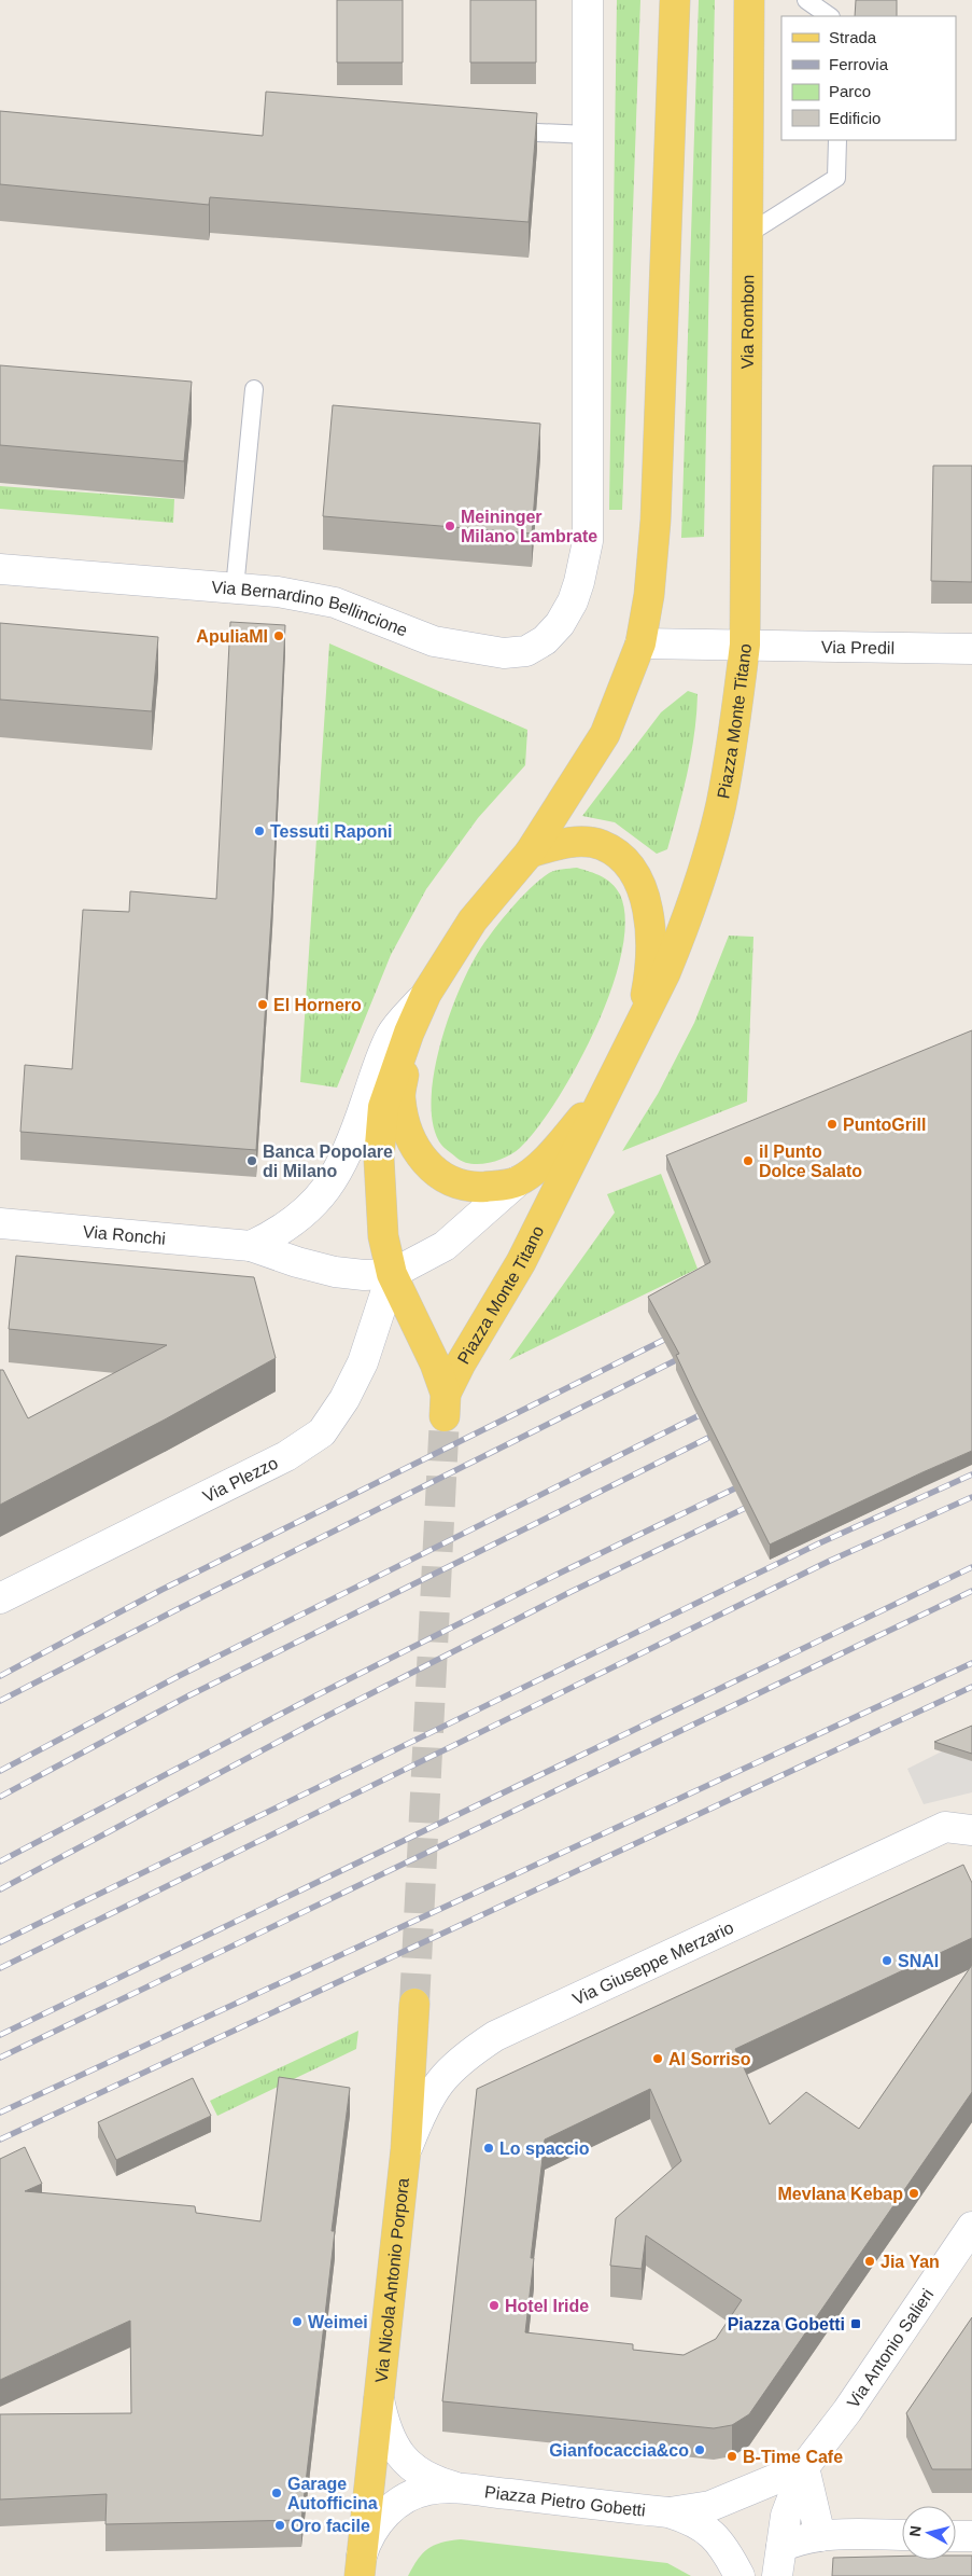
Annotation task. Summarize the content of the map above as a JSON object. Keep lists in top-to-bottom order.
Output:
{
  "streets": {
    "main road": ["Via Rombon", "Piazza Monte Titano", "Via Nicola Antonio Porpora"],
    "street": [
      "Via Bernardino Bellincione",
      "Via Predil",
      "Via Ronchi",
      "Via Plezzo",
      "Via Giuseppe Merzario",
      "Via Antonio Salieri",
      "Piazza Pietro Gobetti"
    ]
  },
  "crossings": [
    ["Via Rombon", "Via Predil"],
    ["Via Rombon", "Piazza Monte Titano"],
    ["Via Predil", "Piazza Monte Titano"],
    ["Piazza Monte Titano", "Via Ronchi"],
    ["Piazza Monte Titano", "Via Plezzo"],
    ["Via Giuseppe Merzario", "Via Nicola Antonio Porpora"],
    ["Via Nicola Antonio Porpora", "Piazza Pietro Gobetti"],
    ["Via Antonio Salieri", "Piazza Pietro Gobetti"]
  ],
  "places": {
    "other": [
      "Meininger Milano Lambrate",
      "ApuliaMI",
      "Tessuti Raponi",
      "El Hornero",
      "PuntoGrill",
      "Banca Popolare di Milano",
      "il Punto Dolce Salato",
      "SNAI",
      "Al Sorriso",
      "Lo spaccio",
      "Mevlana Kebap",
      "Jia Yan",
      "Hotel Iride",
      "Weimei",
      "Gianfocaccia&co",
      "B-Time Cafe",
      "Garage Autofficina",
      "Oro facile"
    ],
    "transit": ["Piazza Gobetti"]
  },
  "legend": [
    "Strada",
    "Ferrovia",
    "Parco",
    "Edificio"
  ],
  "north": "left"
}
